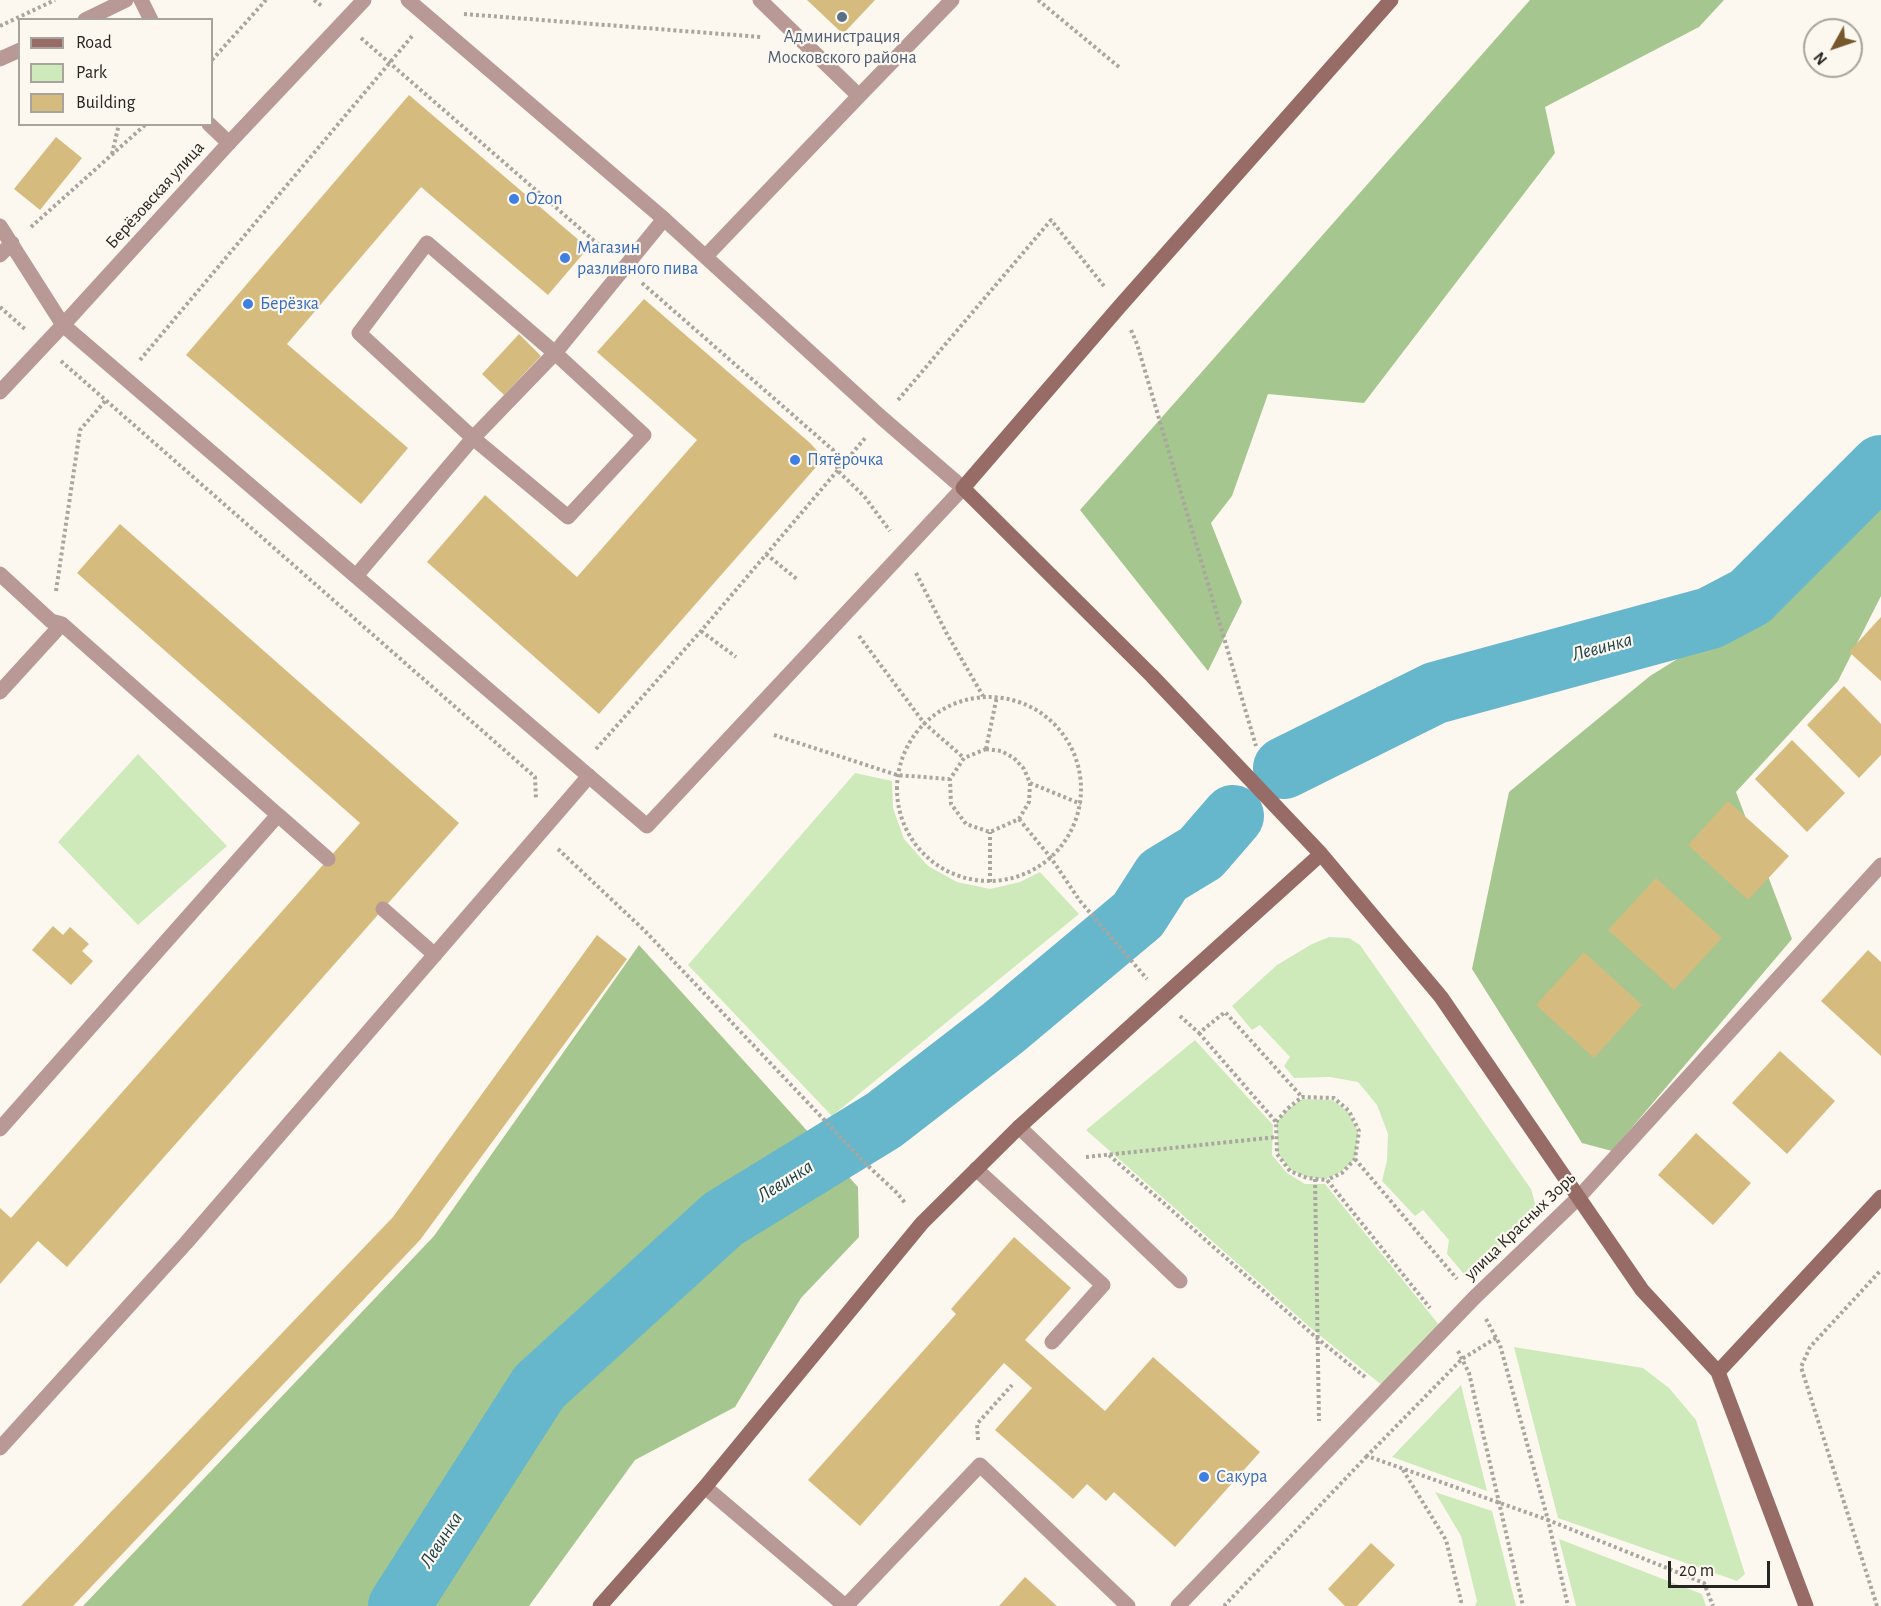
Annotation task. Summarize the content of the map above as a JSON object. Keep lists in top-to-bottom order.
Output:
{
  "streets": {
    "street": ["Берёзовская улица", "улица Красных Зорь"]
  },
  "water": ["Левинка"],
  "places": [
    "Администрация Московского района",
    "Ozon",
    "Магазин разливного пива",
    "Берёзка",
    "Пятёрочка",
    "Сакура"
  ],
  "legend": ["Road", "Park", "Building"],
  "scale_bar": "20 m",
  "north": "bottom left"
}
